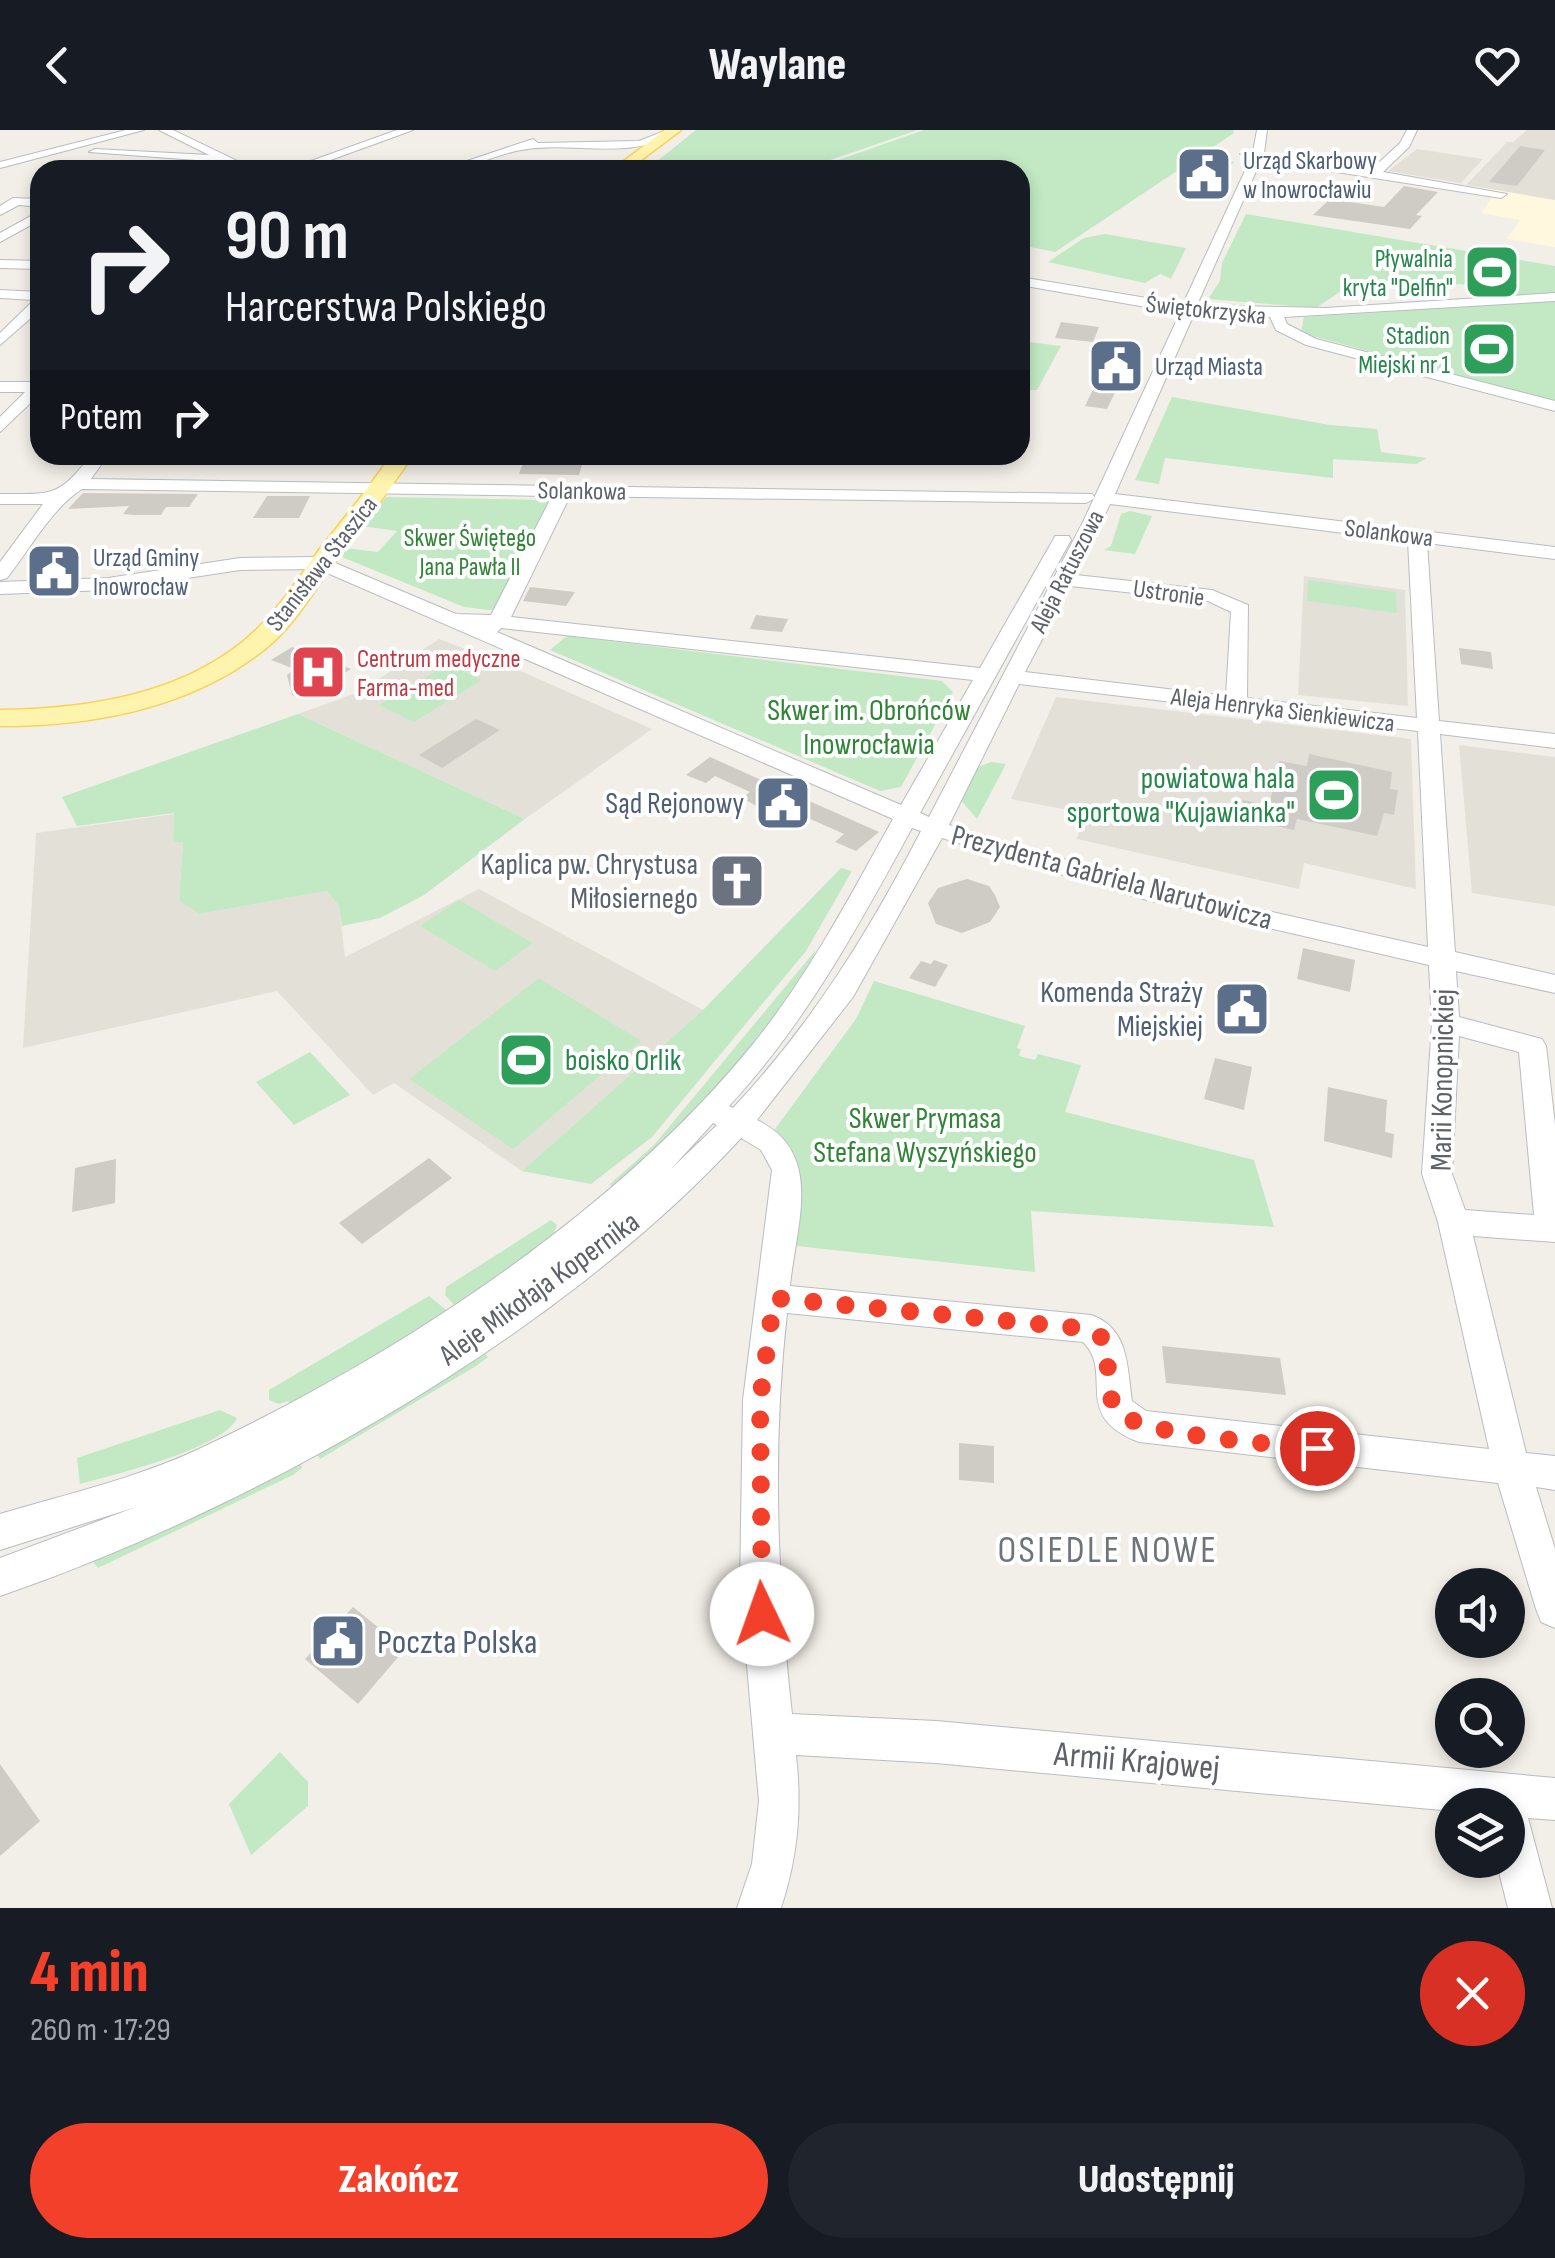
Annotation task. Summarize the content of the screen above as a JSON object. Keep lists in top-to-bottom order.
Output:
{
  "streets": {
    "main road": ["Stanisława Staszica"],
    "street": [
      "Świętokrzyska",
      "Solankowa",
      "Aleja Ratuszowa",
      "Ustronie",
      "Aleja Henryka Sienkiewicza",
      "Prezydenta Gabriela Narutowicza",
      "Marii Konopnickiej",
      "Aleje Mikołaja Kopernika",
      "Armii Krajowej"
    ]
  },
  "crossings": [
    ["Świętokrzyska", "Aleja Ratuszowa"],
    ["Solankowa", "Stanisława Staszica"],
    ["Solankowa", "Aleja Ratuszowa"],
    ["Solankowa", "Marii Konopnickiej"],
    ["Stanisława Staszica", "Prezydenta Gabriela Narutowicza"],
    ["Aleja Ratuszowa", "Ustronie"],
    ["Aleja Ratuszowa", "Aleja Henryka Sienkiewicza"],
    ["Aleja Ratuszowa", "Prezydenta Gabriela Narutowicza"],
    ["Aleja Ratuszowa", "Aleje Mikołaja Kopernika"],
    ["Ustronie", "Aleja Henryka Sienkiewicza"],
    ["Aleja Henryka Sienkiewicza", "Prezydenta Gabriela Narutowicza"],
    ["Aleja Henryka Sienkiewicza", "Marii Konopnickiej"],
    ["Prezydenta Gabriela Narutowicza", "Marii Konopnickiej"],
    ["Prezydenta Gabriela Narutowicza", "Aleje Mikołaja Kopernika"]
  ],
  "districts": ["OSIEDLE NOWE"],
  "parks": ["Skwer Świętego Jana Pawła II", "Skwer im. Obrońców Inowrocławia", "Skwer Prymasa Stefana Wyszyńskiego"],
  "places": {
    "public building": [
      "Urząd Skarbowy w Inowrocławiu",
      "Urząd Miasta",
      "Urząd Gminy Inowrocław",
      "Sąd Rejonowy",
      "Komenda Straży Miejskiej",
      "Poczta Polska"
    ],
    "sports": [
      "Pływalnia kryta \"Delfin\"",
      "Stadion Miejski nr 1",
      "powiatowa hala sportowa \"Kujawianka\"",
      "boisko Orlik"
    ],
    "hospital": ["Centrum medyczne Farma-med"],
    "church": ["Kaplica pw. Chrystusa Miłosiernego"]
  },
  "page": {
    "header": "Waylane",
    "turn": ["90 m", "Harcerstwa Polskiego"],
    "then": "Potem",
    "heading": ["4 min", "260 m · 17:29"],
    "buttons": ["Zakończ", "Udostępnij"]
  }
}
